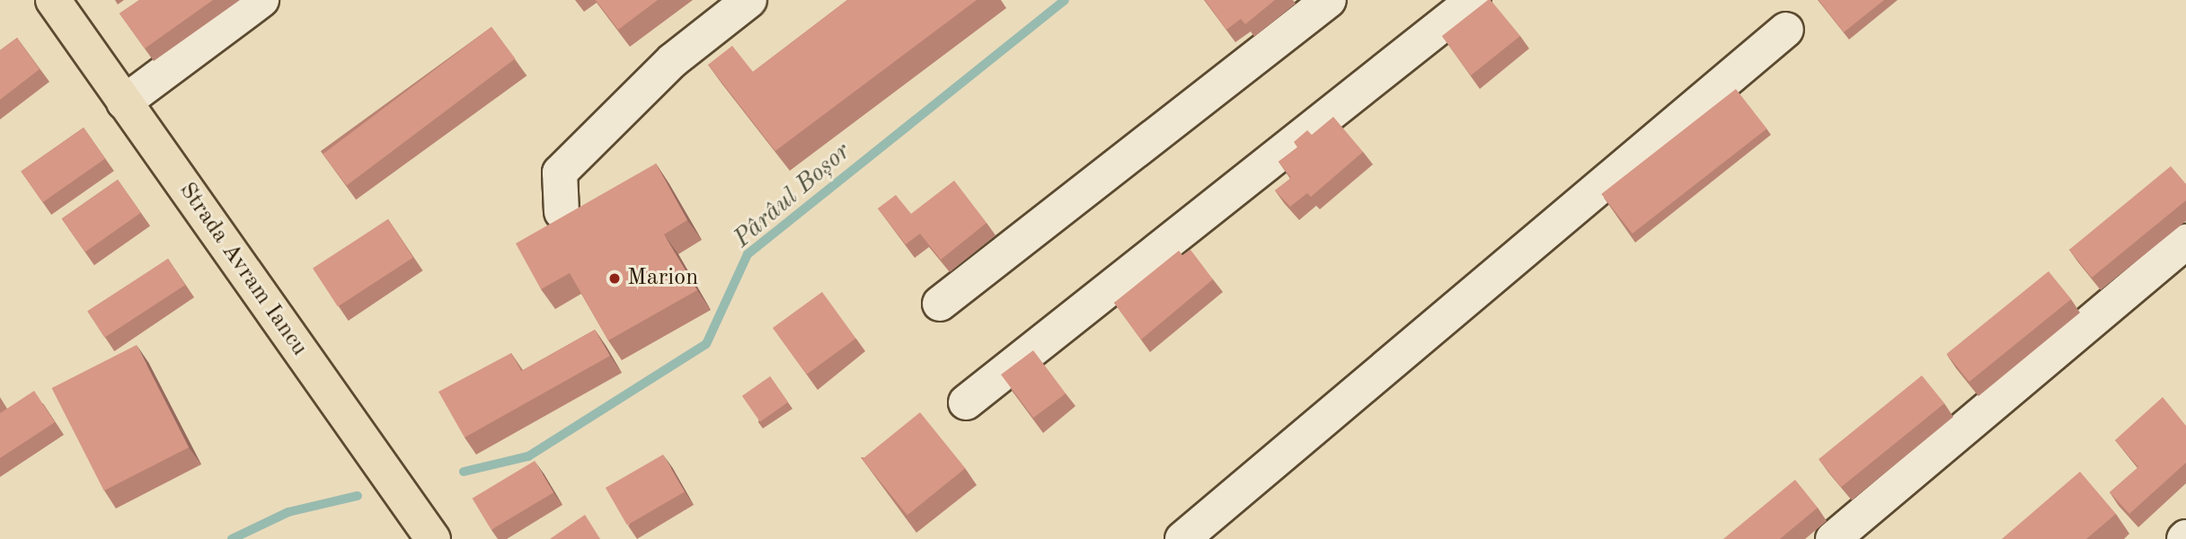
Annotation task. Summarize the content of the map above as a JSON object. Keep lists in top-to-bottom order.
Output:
{
  "streets": {
    "main road": ["Strada Avram Iancu"]
  },
  "water": ["Pârâul Boșor"],
  "places": ["Marion"]
}
